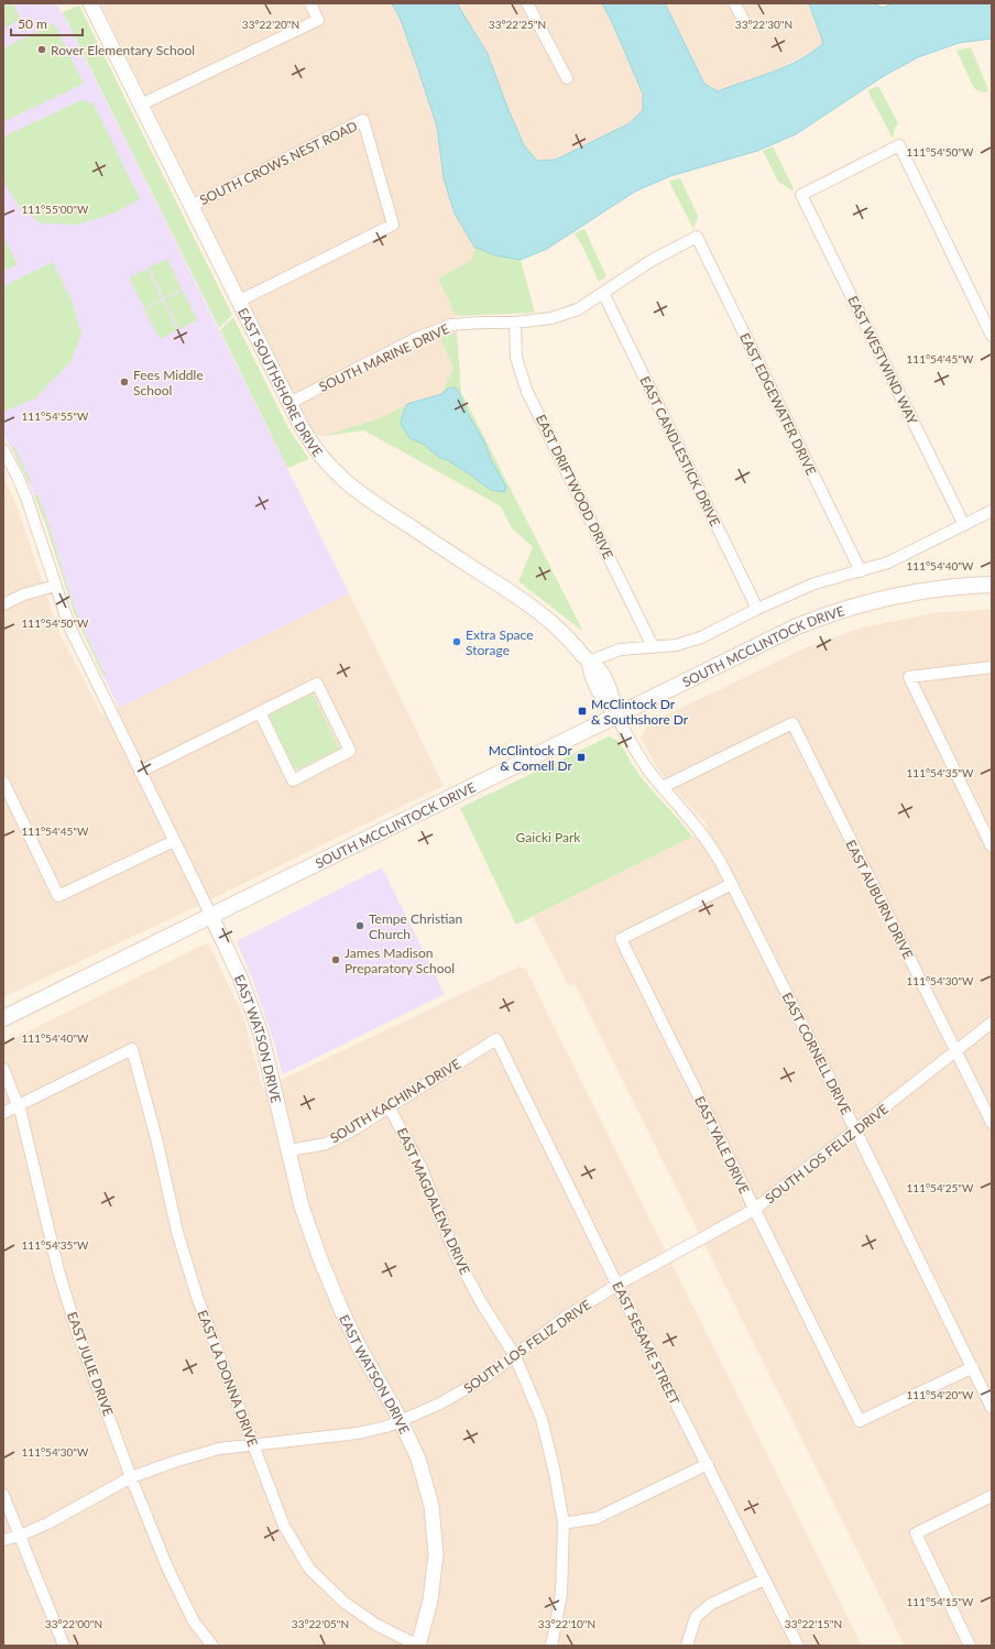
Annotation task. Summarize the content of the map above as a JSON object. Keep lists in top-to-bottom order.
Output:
{
  "streets": {
    "main road": ["SOUTH MCCLINTOCK DRIVE"],
    "street": [
      "SOUTH CROWS NEST ROAD",
      "SOUTH MARINE DRIVE",
      "EAST WESTWIND WAY",
      "EAST SOUTHSHORE DRIVE",
      "EAST EDGEWATER DRIVE",
      "EAST CANDLESTICK DRIVE",
      "EAST DRIFTWOOD DRIVE",
      "EAST AUBURN DRIVE",
      "EAST WATSON DRIVE",
      "EAST CORNELL DRIVE",
      "SOUTH KACHINA DRIVE",
      "EAST YALE DRIVE",
      "SOUTH LOS FELIZ DRIVE",
      "EAST MAGDALENA DRIVE",
      "EAST SESAME STREET",
      "EAST JULIE DRIVE",
      "EAST LA DONNA DRIVE"
    ]
  },
  "crossings": [
    ["SOUTH CROWS NEST ROAD", "EAST SOUTHSHORE DRIVE"],
    ["SOUTH MARINE DRIVE", "EAST SOUTHSHORE DRIVE"],
    ["SOUTH MARINE DRIVE", "EAST EDGEWATER DRIVE"],
    ["SOUTH MARINE DRIVE", "EAST CANDLESTICK DRIVE"],
    ["SOUTH MARINE DRIVE", "EAST DRIFTWOOD DRIVE"],
    ["EAST SOUTHSHORE DRIVE", "SOUTH MCCLINTOCK DRIVE"],
    ["EAST SOUTHSHORE DRIVE", "EAST CORNELL DRIVE"],
    ["SOUTH MCCLINTOCK DRIVE", "EAST WATSON DRIVE"],
    ["SOUTH MCCLINTOCK DRIVE", "EAST CORNELL DRIVE"],
    ["EAST AUBURN DRIVE", "EAST CORNELL DRIVE"],
    ["EAST AUBURN DRIVE", "SOUTH LOS FELIZ DRIVE"],
    ["EAST WATSON DRIVE", "SOUTH KACHINA DRIVE"],
    ["EAST WATSON DRIVE", "SOUTH LOS FELIZ DRIVE"],
    ["EAST WATSON DRIVE", "EAST LA DONNA DRIVE"],
    ["EAST CORNELL DRIVE", "EAST YALE DRIVE"],
    ["EAST CORNELL DRIVE", "SOUTH LOS FELIZ DRIVE"],
    ["SOUTH KACHINA DRIVE", "EAST MAGDALENA DRIVE"],
    ["SOUTH KACHINA DRIVE", "EAST SESAME STREET"],
    ["EAST YALE DRIVE", "SOUTH LOS FELIZ DRIVE"],
    ["SOUTH LOS FELIZ DRIVE", "EAST MAGDALENA DRIVE"],
    ["SOUTH LOS FELIZ DRIVE", "EAST SESAME STREET"],
    ["SOUTH LOS FELIZ DRIVE", "EAST JULIE DRIVE"],
    ["SOUTH LOS FELIZ DRIVE", "EAST LA DONNA DRIVE"],
    ["EAST JULIE DRIVE", "EAST LA DONNA DRIVE"]
  ],
  "parks": ["Gaicki Park"],
  "places": {
    "other": [
      "Rover Elementary School",
      "Fees Middle School",
      "Extra Space Storage",
      "Tempe Christian Church",
      "James Madison Preparatory School"
    ],
    "transit": ["McClintock Dr & Southshore Dr", "McClintock Dr & Cornell Dr"]
  },
  "scale_bar": "50 m",
  "coordinates": [
    "33°22'20\"N",
    "33°22'25\"N",
    "33°22'30\"N",
    "111°54'50\"W",
    "111°55'00\"W",
    "111°54'45\"W",
    "111°54'55\"W",
    "111°54'40\"W",
    "111°54'35\"W",
    "111°54'30\"W",
    "111°54'25\"W",
    "111°54'20\"W",
    "111°54'15\"W",
    "33°22'00\"N",
    "33°22'05\"N",
    "33°22'10\"N",
    "33°22'15\"N"
  ]
}
